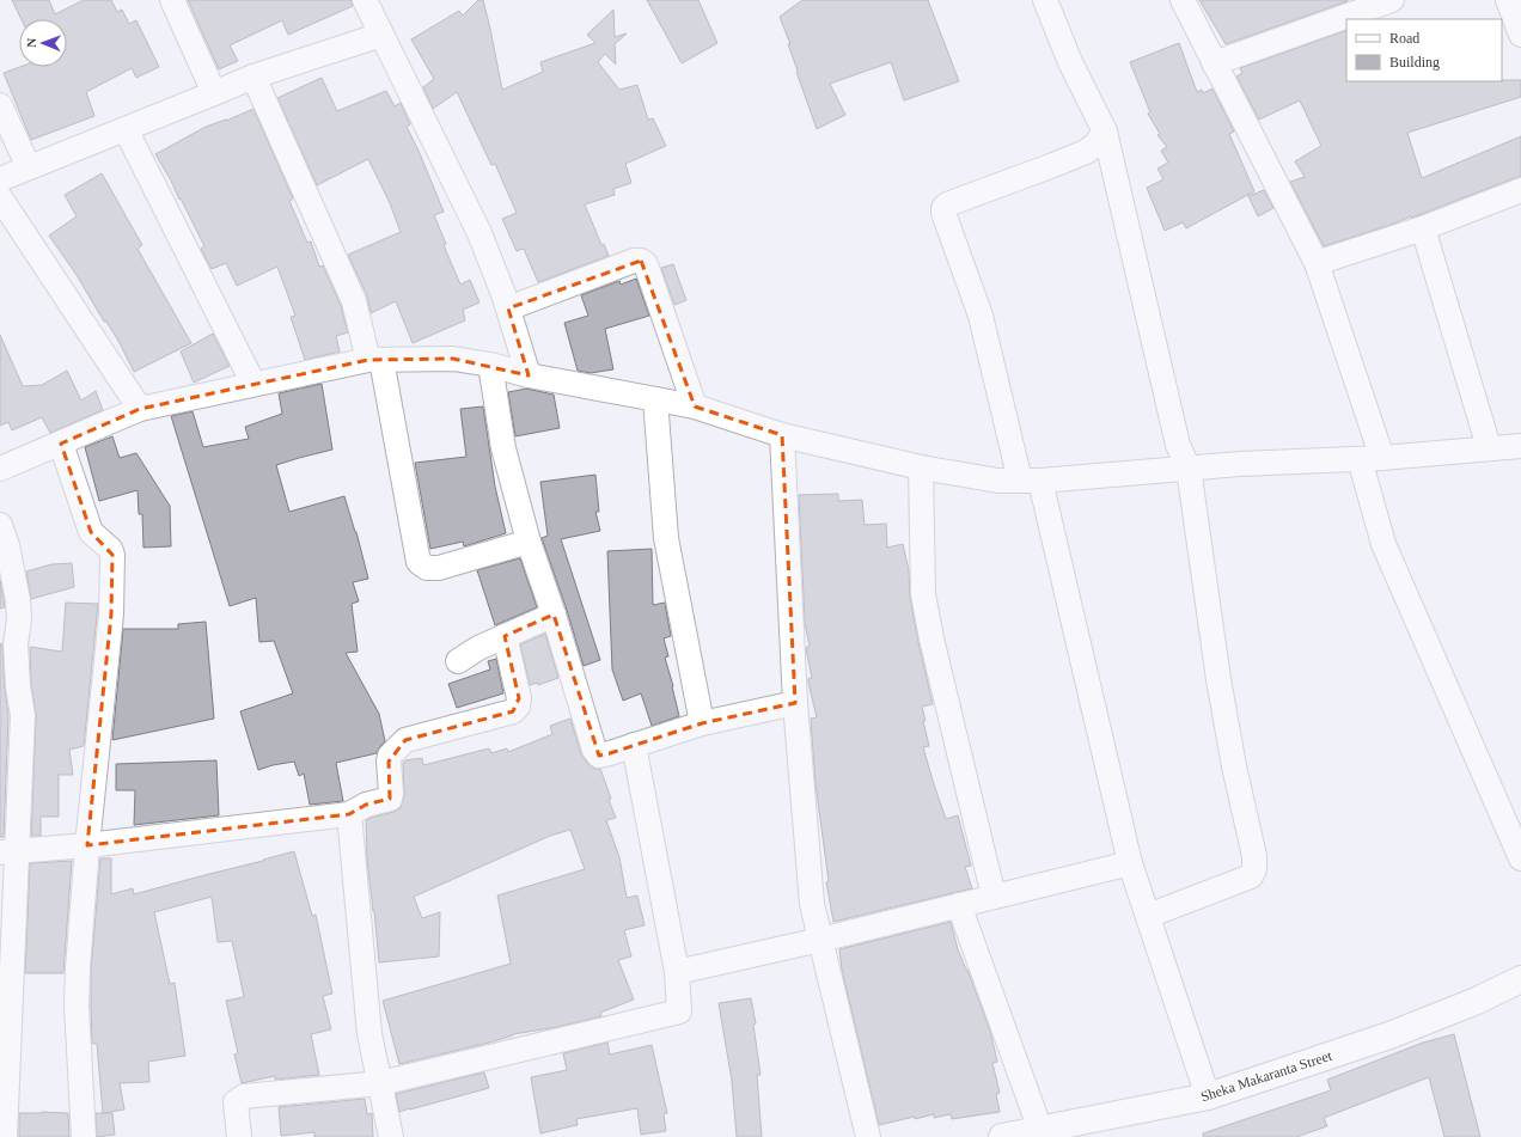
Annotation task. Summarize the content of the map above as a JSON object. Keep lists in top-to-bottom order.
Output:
{
  "streets": {
    "street": ["Sheka Makaranta Street"]
  },
  "legend": ["Road", "Building"],
  "north": "left"
}
